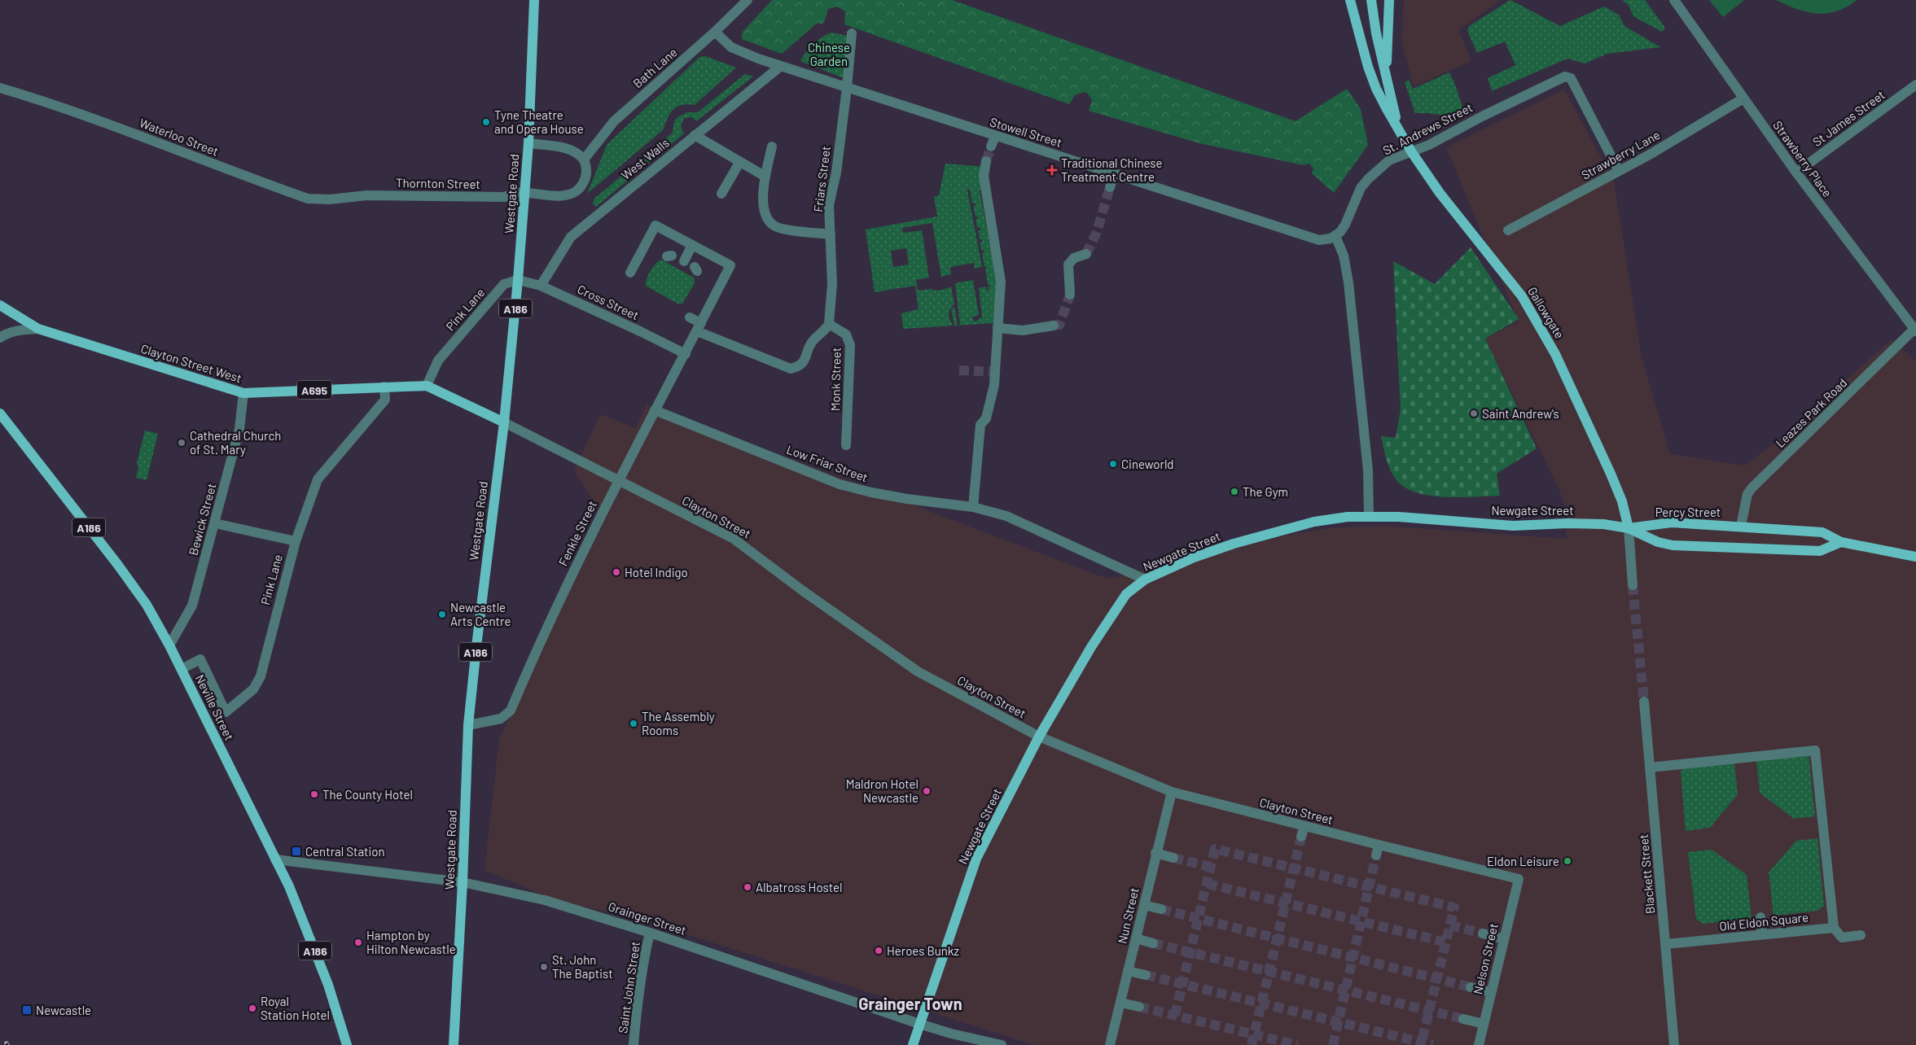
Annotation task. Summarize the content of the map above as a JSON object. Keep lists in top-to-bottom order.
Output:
{
  "streets": {
    "main road": [
      "Westgate Road",
      "A186",
      "Gallowgate",
      "Clayton Street West",
      "A695",
      "Newgate Street",
      "Percy Street",
      "Neville Street"
    ],
    "street": [
      "Bath Lane",
      "St James Street",
      "St. Andrews Street",
      "Stowell Street",
      "Waterloo Street",
      "Strawberry Lane",
      "West Walls",
      "Strawberry Place",
      "Friars Street",
      "Thornton Street",
      "Cross Street",
      "Pink Lane",
      "Monk Street",
      "Leazes Park Road",
      "Low Friar Street",
      "Clayton Street",
      "Bewick Street",
      "Fenkle Street",
      "Blackett Street",
      "Nun Street",
      "Grainger Street",
      "Old Eldon Square",
      "Nelson Street",
      "Saint John Street"
    ]
  },
  "crossings": [
    ["Bath Lane", "Stowell Street"],
    ["St James Street", "Strawberry Place"],
    ["St. Andrews Street", "Stowell Street"],
    ["St. Andrews Street", "Strawberry Lane"],
    ["St. Andrews Street", "Gallowgate"],
    ["Stowell Street", "West Walls"],
    ["Stowell Street", "Friars Street"],
    ["Waterloo Street", "Thornton Street"],
    ["Strawberry Lane", "Strawberry Place"],
    ["West Walls", "Cross Street"],
    ["Strawberry Place", "Leazes Park Road"],
    ["Friars Street", "Monk Street"],
    ["Thornton Street", "Westgate Road"],
    ["Westgate Road", "Cross Street"],
    ["Westgate Road", "Pink Lane"],
    ["Westgate Road", "Clayton Street West"],
    ["Westgate Road", "Clayton Street"],
    ["Westgate Road", "Fenkle Street"],
    ["Westgate Road", "Grainger Street"],
    ["Cross Street", "Pink Lane"],
    ["Cross Street", "Fenkle Street"],
    ["Pink Lane", "Clayton Street West"],
    ["Pink Lane", "Neville Street"],
    ["Gallowgate", "Newgate Street"],
    ["Gallowgate", "Percy Street"],
    ["Clayton Street West", "Clayton Street"],
    ["Clayton Street West", "Bewick Street"],
    ["Leazes Park Road", "Percy Street"],
    ["Low Friar Street", "Newgate Street"],
    ["Low Friar Street", "Fenkle Street"],
    ["Newgate Street", "Percy Street"],
    ["Newgate Street", "Clayton Street"],
    ["Newgate Street", "Grainger Street"],
    ["Clayton Street", "Fenkle Street"],
    ["Clayton Street", "Nun Street"],
    ["Clayton Street", "Nelson Street"],
    ["Bewick Street", "Neville Street"],
    ["Neville Street", "Grainger Street"],
    ["Blackett Street", "Old Eldon Square"],
    ["Grainger Street", "Saint John Street"]
  ],
  "districts": ["Grainger Town"],
  "parks": ["Chinese Garden"],
  "places": {
    "other": [
      "Tyne Theatre and Opera House",
      "Saint Andrew's",
      "Cathedral Church of St. Mary",
      "Cineworld",
      "The Gym",
      "Hotel Indigo",
      "Newcastle Arts Centre",
      "The Assembly Rooms",
      "Maldron Hotel Newcastle",
      "The County Hotel",
      "Eldon Leisure",
      "Albatross Hostel",
      "Hampton by Hilton Newcastle",
      "Heroes Bunkz",
      "St. John The Baptist",
      "Royal Station Hotel"
    ],
    "health": ["Traditional Chinese Treatment Centre"],
    "transit": ["Central Station", "Newcastle"]
  }
}
